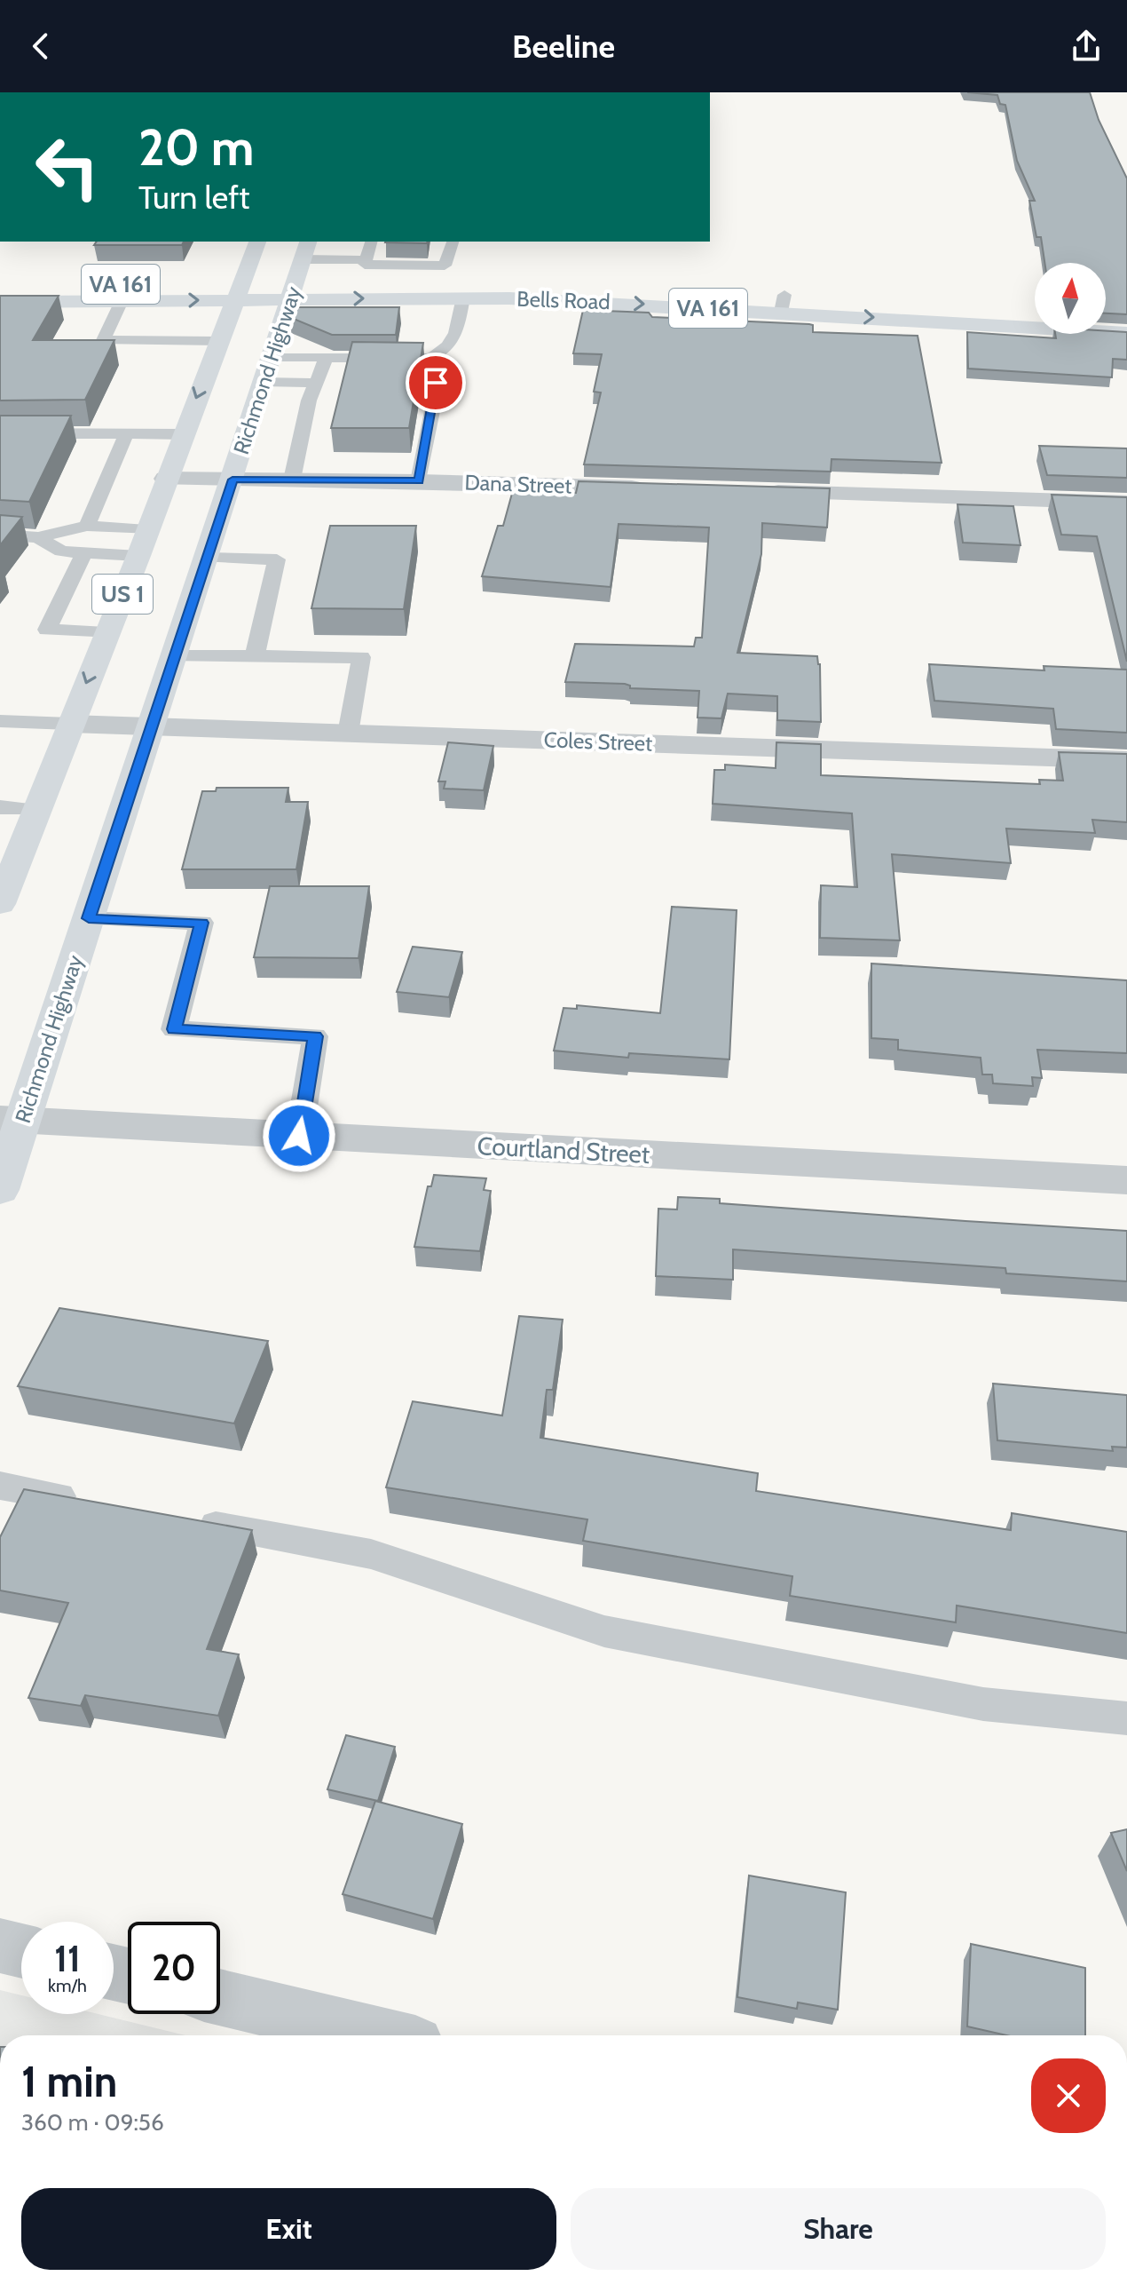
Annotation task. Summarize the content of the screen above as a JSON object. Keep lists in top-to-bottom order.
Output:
{
  "streets": {
    "main road": [
      "VA 161",
      "Bells Road",
      "Richmond Highway",
      "US 1"
    ],
    "street": ["Dana Street", "Coles Street", "Courtland Street"]
  },
  "crossings": [
    ["Bells Road", "Richmond Highway"],
    ["Bells Road", "US 1"],
    ["Richmond Highway", "Dana Street"],
    ["Richmond Highway", "Coles Street"],
    ["Richmond Highway", "Courtland Street"],
    ["Dana Street", "US 1"],
    ["US 1", "Coles Street"]
  ],
  "north": "top",
  "page": {
    "header": "Beeline",
    "turn": ["20 m", "Turn left"],
    "speed": "11 km/h",
    "limit": "20",
    "heading": ["1 min", "360 m · 09:56"],
    "buttons": ["Exit", "Share"]
  }
}
